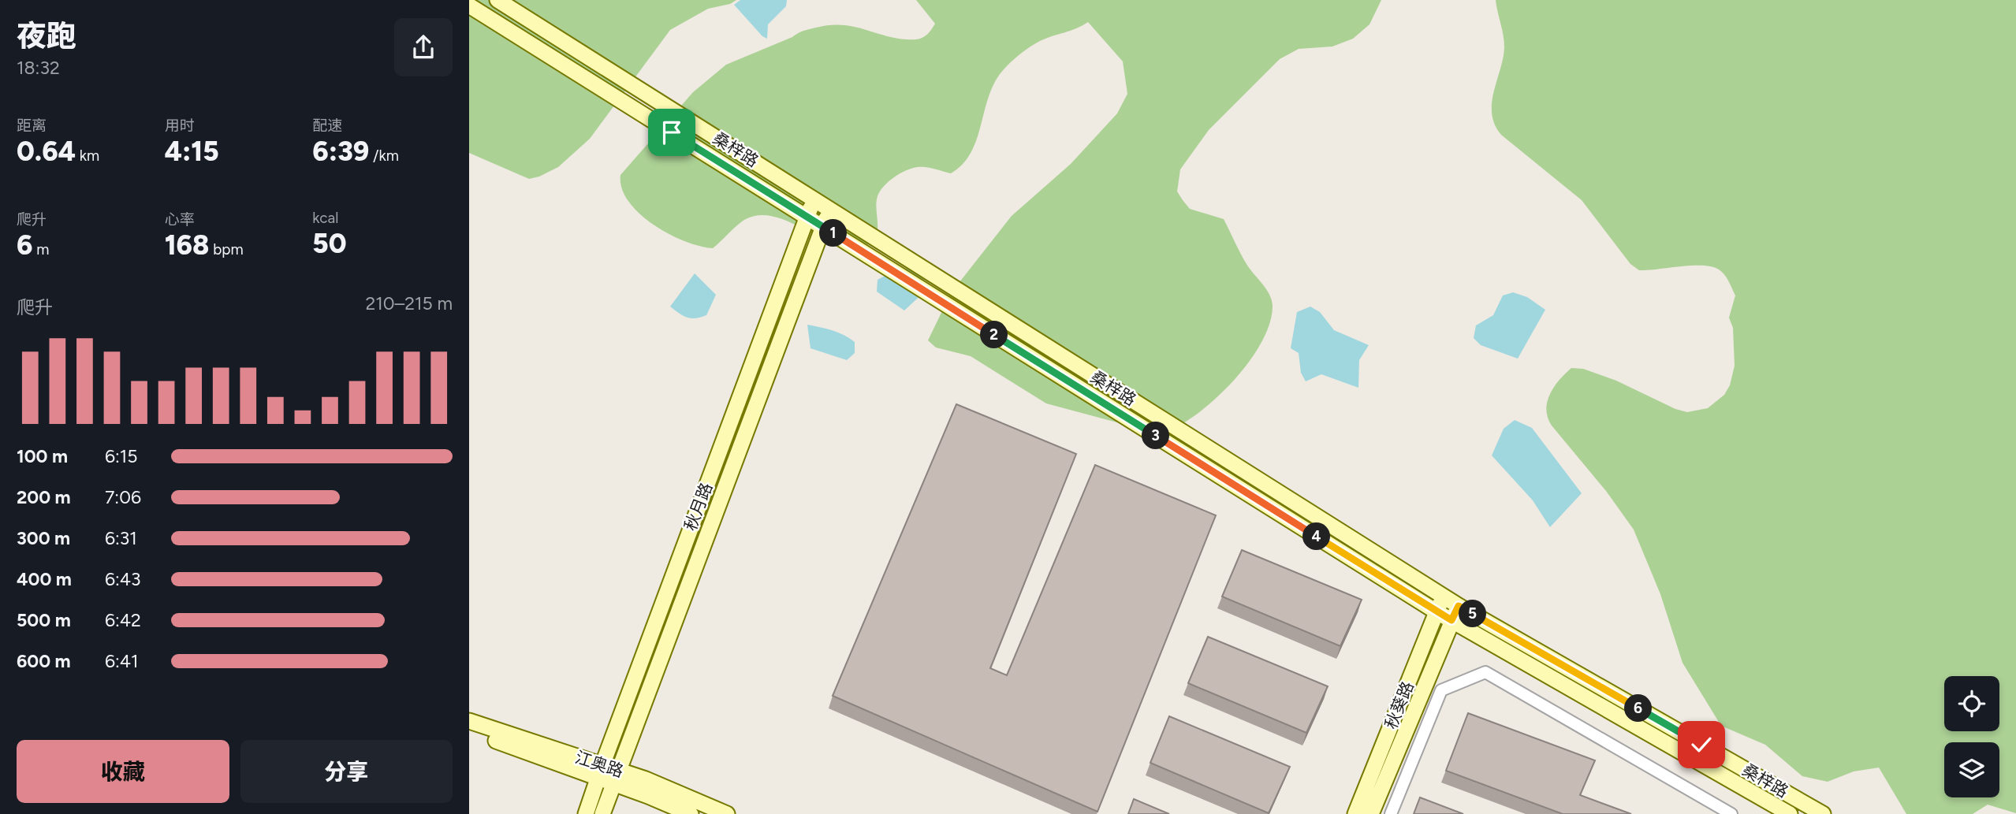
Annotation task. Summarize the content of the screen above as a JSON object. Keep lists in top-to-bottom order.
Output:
{
  "streets": {
    "street": [
      "桑梓路",
      "秋月路",
      "秋葵路",
      "江奥路"
    ]
  },
  "crossings": [
    ["桑梓路", "秋月路"],
    ["桑梓路", "秋葵路"],
    ["秋月路", "江奥路"]
  ],
  "page": {
    "heading": ["夜跑", "18:32"],
    "stats": [
      ["距离", "0.64 km"],
      ["用时", "4:15"],
      ["配速", "6:39 /km"],
      ["爬升", "6 m"],
      ["心率", "168 bpm"],
      ["kcal", "50"]
    ],
    "pins": [
      "1",
      "2",
      "3",
      "4",
      "5",
      "6"
    ],
    "chart": ["爬升", "210–215 m"],
    "list": [
      {
        "name": "100 m",
        "note": "6:15"
      },
      {
        "name": "200 m",
        "note": "7:06"
      },
      {
        "name": "300 m",
        "note": "6:31"
      },
      {
        "name": "400 m",
        "note": "6:43"
      },
      {
        "name": "500 m",
        "note": "6:42"
      },
      {
        "name": "600 m",
        "note": "6:41"
      }
    ],
    "buttons": ["收藏", "分享"]
  }
}
